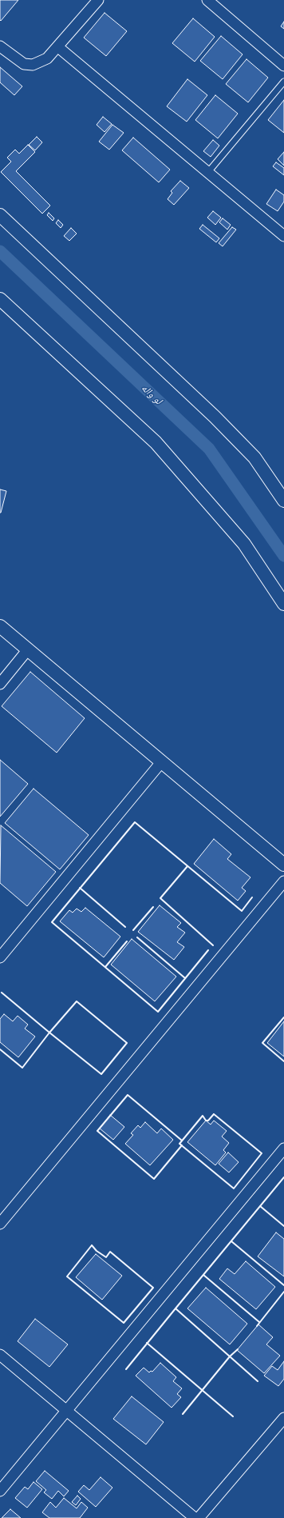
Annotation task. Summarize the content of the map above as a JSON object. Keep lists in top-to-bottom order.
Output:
{
  "water": ["لو واله"]
}
